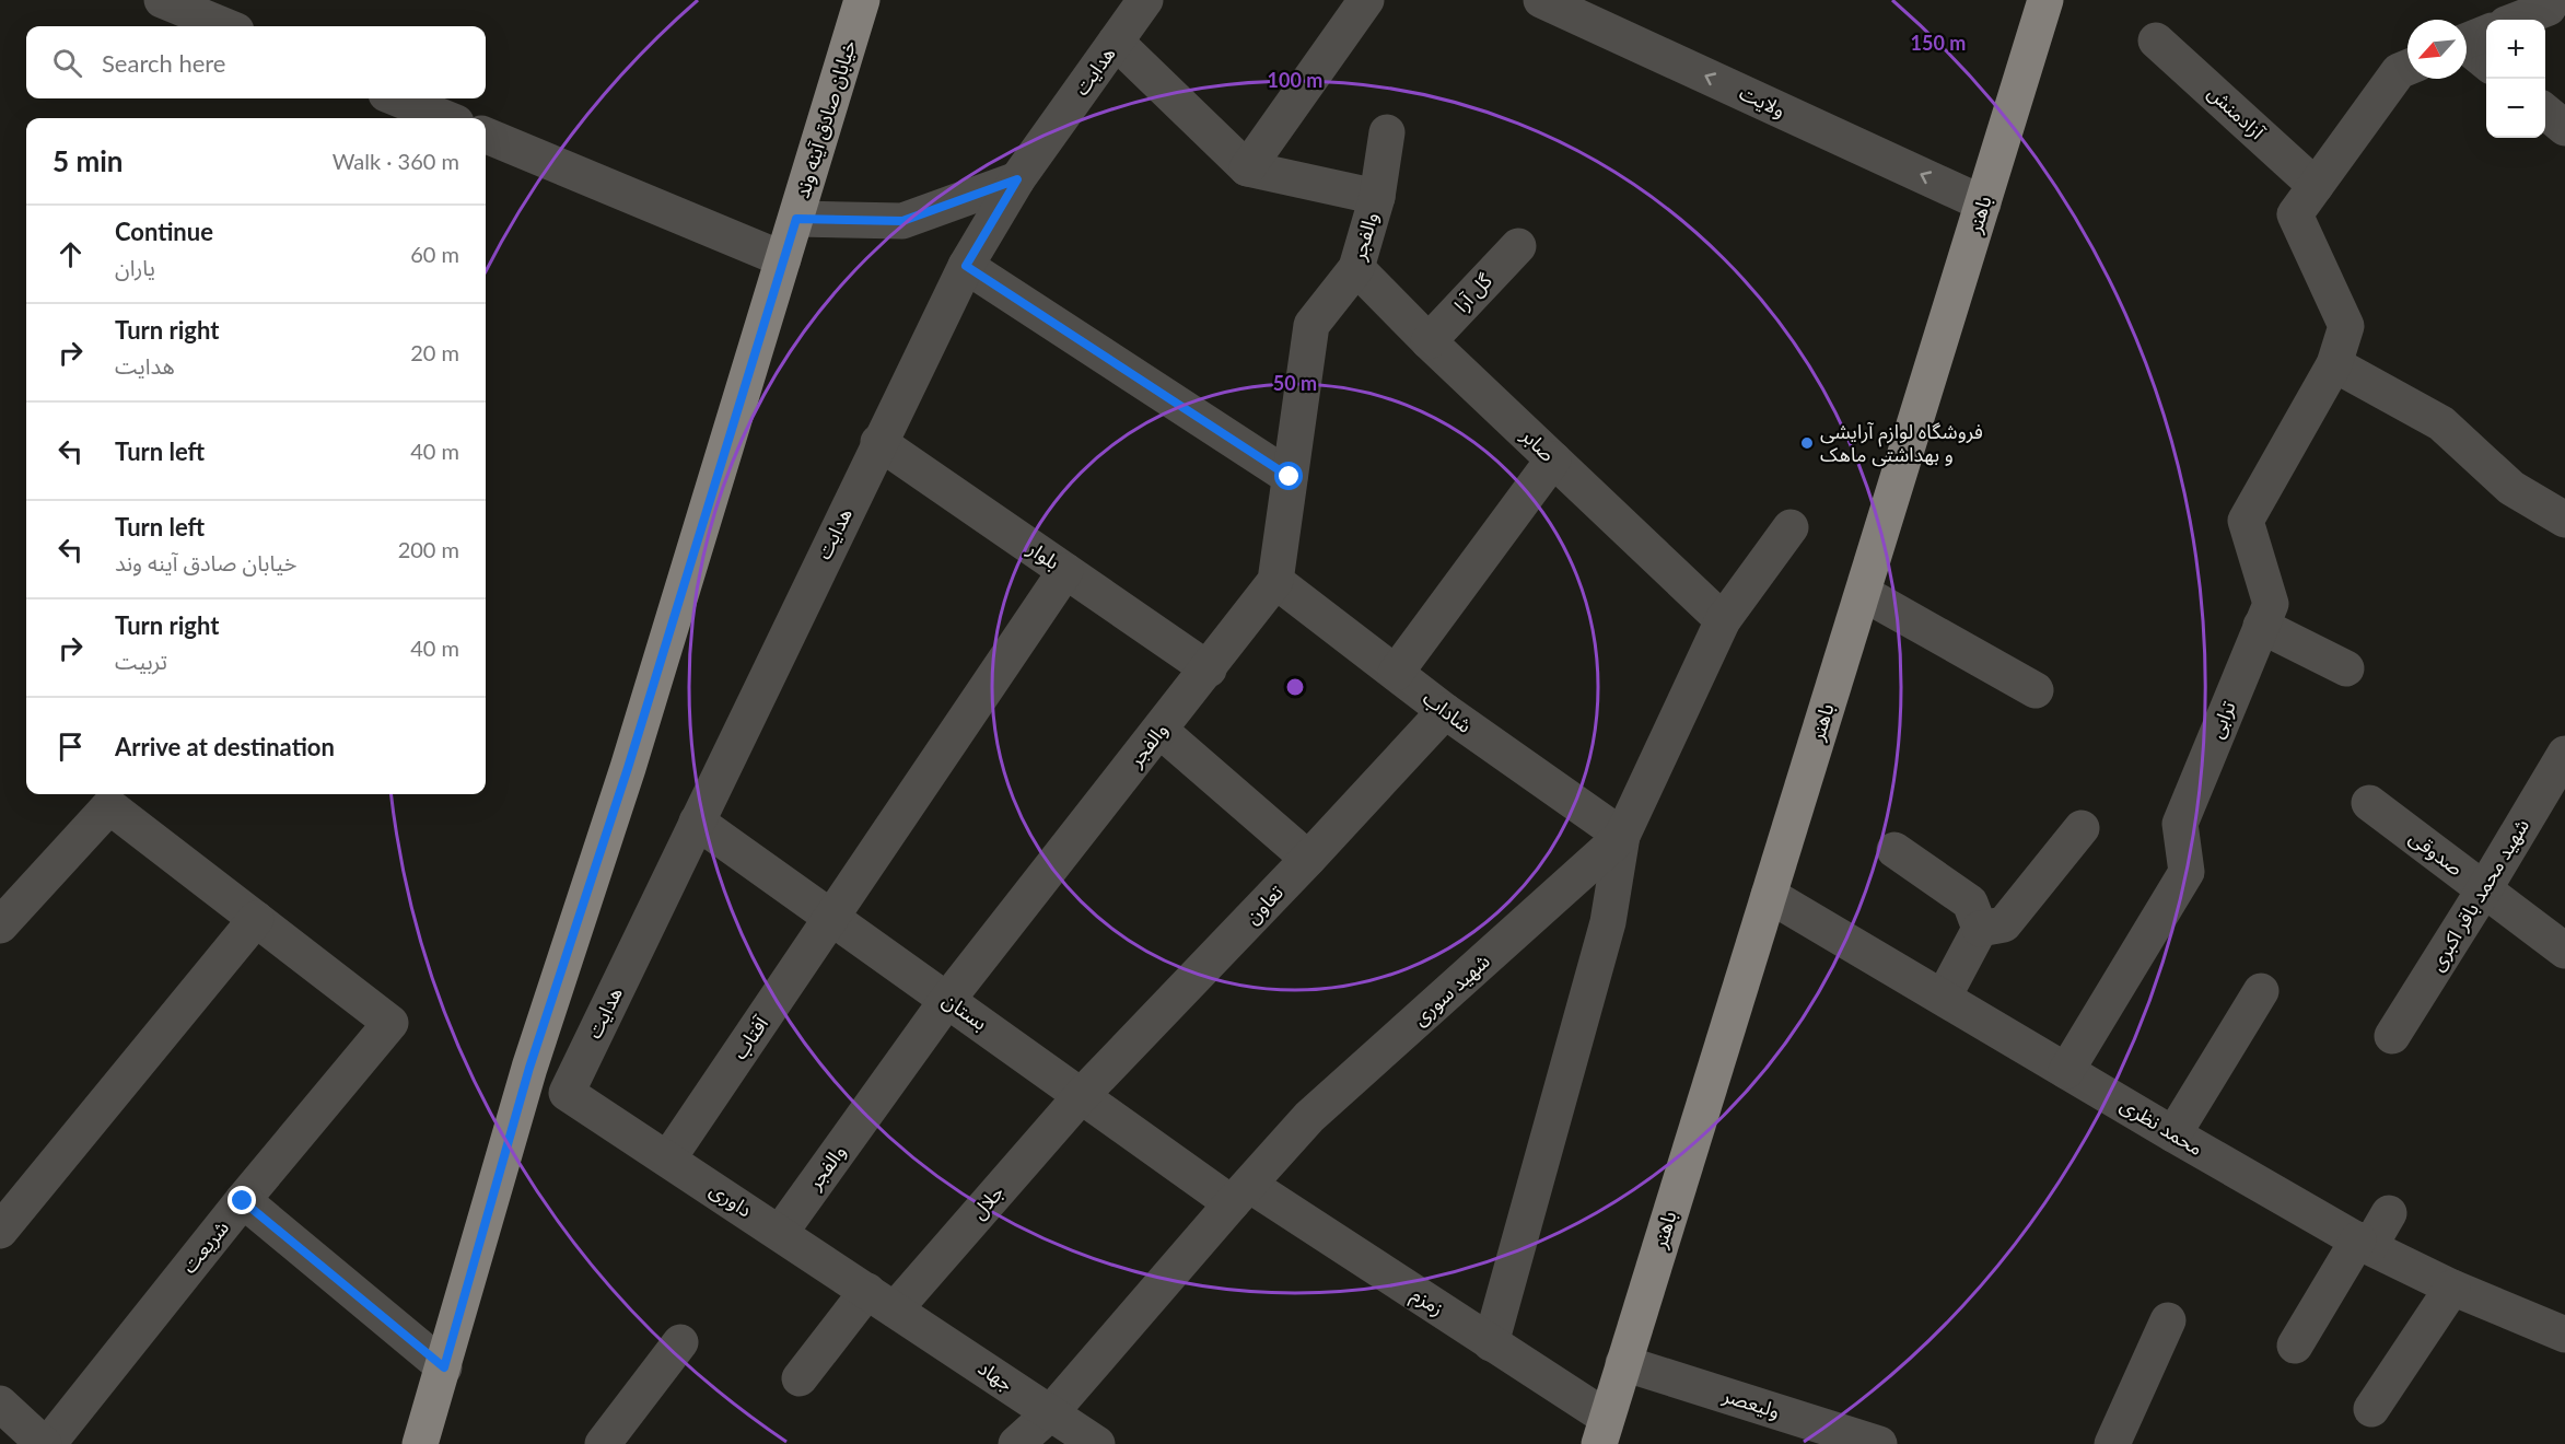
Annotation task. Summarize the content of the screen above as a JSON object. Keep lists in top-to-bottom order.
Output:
{
  "streets": {
    "main road": ["خیابان صادق آینه وند", "باهنر"],
    "street": [
      "هدایت",
      "ولایت",
      "آزادمنش",
      "والفجر",
      "گل آرا",
      "صابر",
      "بلوار",
      "شاداب",
      "ترابی",
      "صدوقی",
      "شهید محمد باقر اکبری",
      "تعاون",
      "شهید سوری",
      "بستان",
      "آفتاب",
      "محمد نظری",
      "داوری",
      "جلال",
      "شریعت",
      "زمزم",
      "جهاد",
      "ولیعصر"
    ]
  },
  "crossings": [
    ["هدایت", "بلوار"],
    ["هدایت", "بستان"],
    ["هدایت", "داوری"],
    ["ولایت", "باهنر"],
    ["آزادمنش", "ترابی"],
    ["باهنر", "محمد نظری"],
    ["باهنر", "زمزم"],
    ["باهنر", "ولیعصر"],
    ["والفجر", "صابر"],
    ["والفجر", "بلوار"],
    ["والفجر", "شاداب"],
    ["والفجر", "بستان"],
    ["والفجر", "داوری"],
    ["گل آرا", "صابر"],
    ["صابر", "شهید سوری"],
    ["بلوار", "آفتاب"],
    ["شاداب", "تعاون"],
    ["شاداب", "شهید سوری"],
    ["ترابی", "محمد نظری"],
    ["صدوقی", "شهید محمد باقر اکبری"],
    ["تعاون", "بستان"],
    ["تعاون", "جلال"],
    ["شهید سوری", "بستان"],
    ["شهید سوری", "زمزم"],
    ["شهید سوری", "جهاد"],
    ["بستان", "آفتاب"],
    ["بستان", "جلال"],
    ["بستان", "زمزم"],
    ["آفتاب", "داوری"],
    ["داوری", "جلال"],
    ["داوری", "جهاد"],
    ["جلال", "جهاد"]
  ],
  "one_way": ["ولایت"],
  "places": ["فروشگاه لوازم آرایشی و بهداشتی ماهک"],
  "north": "bottom left",
  "page": {
    "map_buttons": ["+", "−"],
    "search": "Search here",
    "heading": ["5 min", "Walk · 360 m"],
    "list": [
      ["Continue", "یاران", "60 m"],
      ["Turn right", "هدایت", "20 m"],
      ["Turn left", "40 m"],
      ["Turn left", "خیابان صادق آینه وند", "200 m"],
      ["Turn right", "تربیت", "40 m"],
      "Arrive at destination"
    ]
  },
  "rings": ["150 m", "100 m", "50 m"]
}
